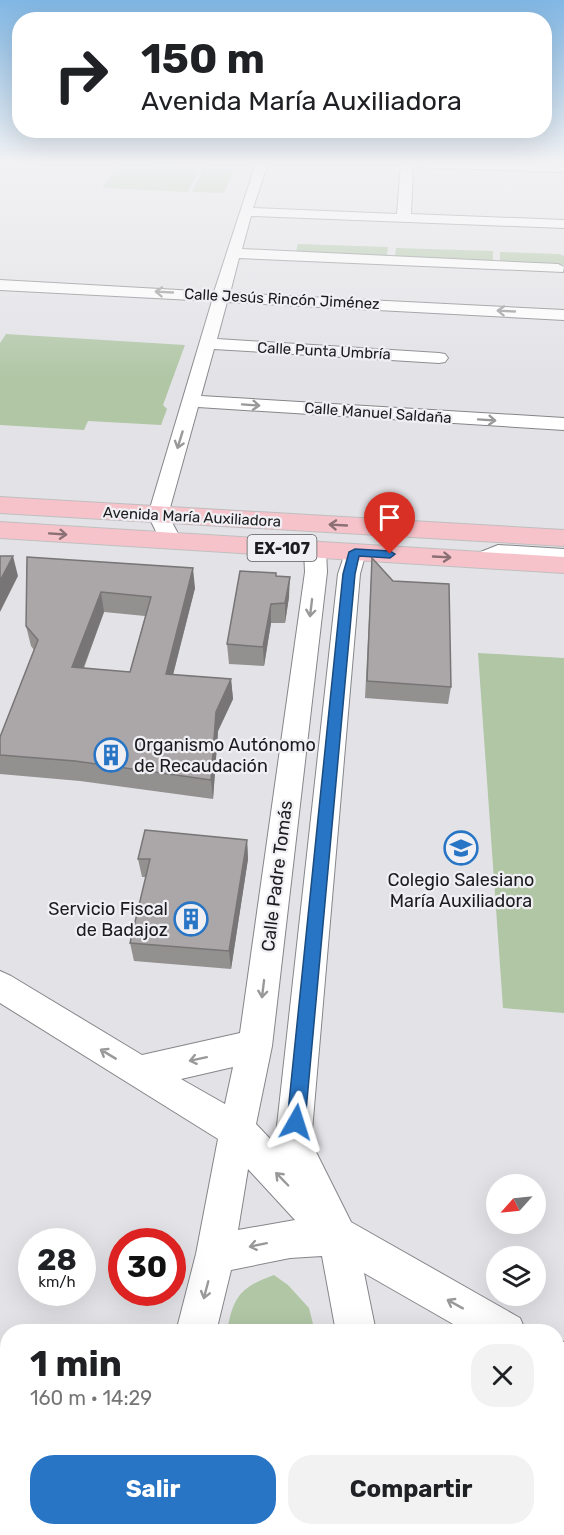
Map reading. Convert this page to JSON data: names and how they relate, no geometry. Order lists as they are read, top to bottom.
{
  "streets": {
    "main road": ["Avenida María Auxiliadora", "EX-107"],
    "street": [
      "Calle Jesús Rincón Jiménez",
      "Calle Punta Umbría",
      "Calle Manuel Saldaña",
      "Calle Padre Tomás"
    ]
  },
  "crossings": [
    ["Avenida María Auxiliadora", "Calle Padre Tomás"]
  ],
  "places": {
    "building": ["Organismo Autónomo de Recaudación", "Servicio Fiscal de Badajoz"],
    "school or university": ["Colegio Salesiano María Auxiliadora"]
  },
  "north": "bottom left",
  "page": {
    "turn": ["150 m", "Avenida María Auxiliadora"],
    "speed": "28 km/h",
    "limit": "30",
    "heading": ["1 min", "160 m · 14:29"],
    "buttons": ["Salir", "Compartir"]
  }
}
